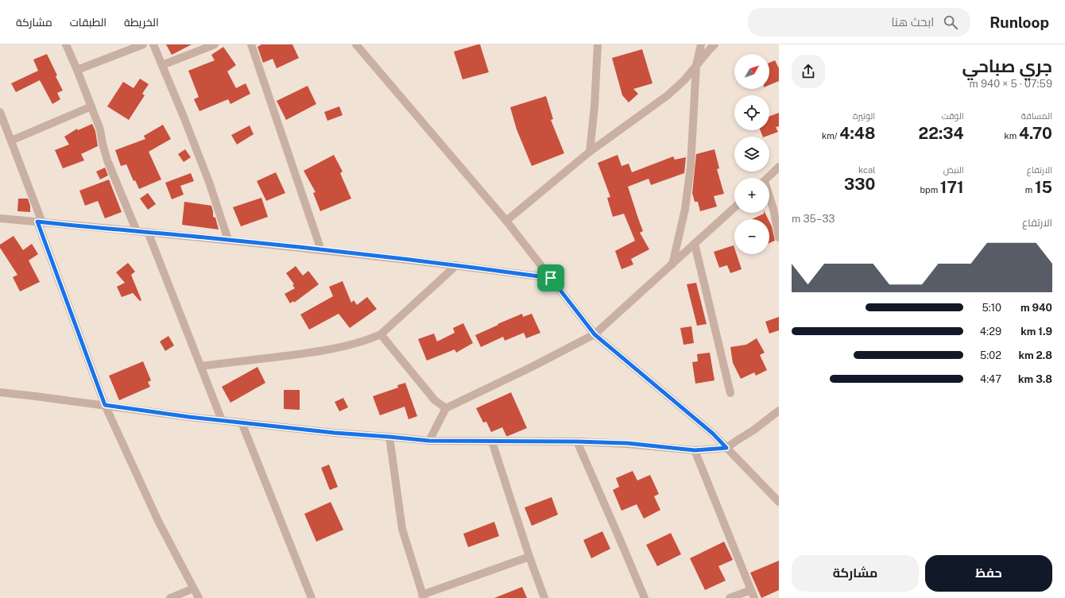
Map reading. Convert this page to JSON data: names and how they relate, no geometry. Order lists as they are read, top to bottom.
{
  "north": "top right",
  "page": {
    "header": "Runloop",
    "search": "ابحث هنا",
    "nav": ["الخريطة", "الطبقات", "مشاركة"],
    "heading": ["جري صباحي", "07:59 · 5 × 940 m"],
    "map_buttons": ["+", "−"],
    "stats": [
      ["المسافة", "4.70 km"],
      ["الوقت", "22:34"],
      ["الوتيرة", "4:48 /km"],
      ["الارتفاع", "15 m"],
      ["النبض", "171 bpm"],
      ["kcal", "330"]
    ],
    "chart": ["الارتفاع", "33–35 m"],
    "list": [
      {
        "name": "940 m",
        "note": "5:10"
      },
      {
        "name": "1.9 km",
        "note": "4:29"
      },
      {
        "name": "2.8 km",
        "note": "5:02"
      },
      {
        "name": "3.8 km",
        "note": "4:47"
      }
    ],
    "buttons": ["حفظ", "مشاركة"]
  }
}
